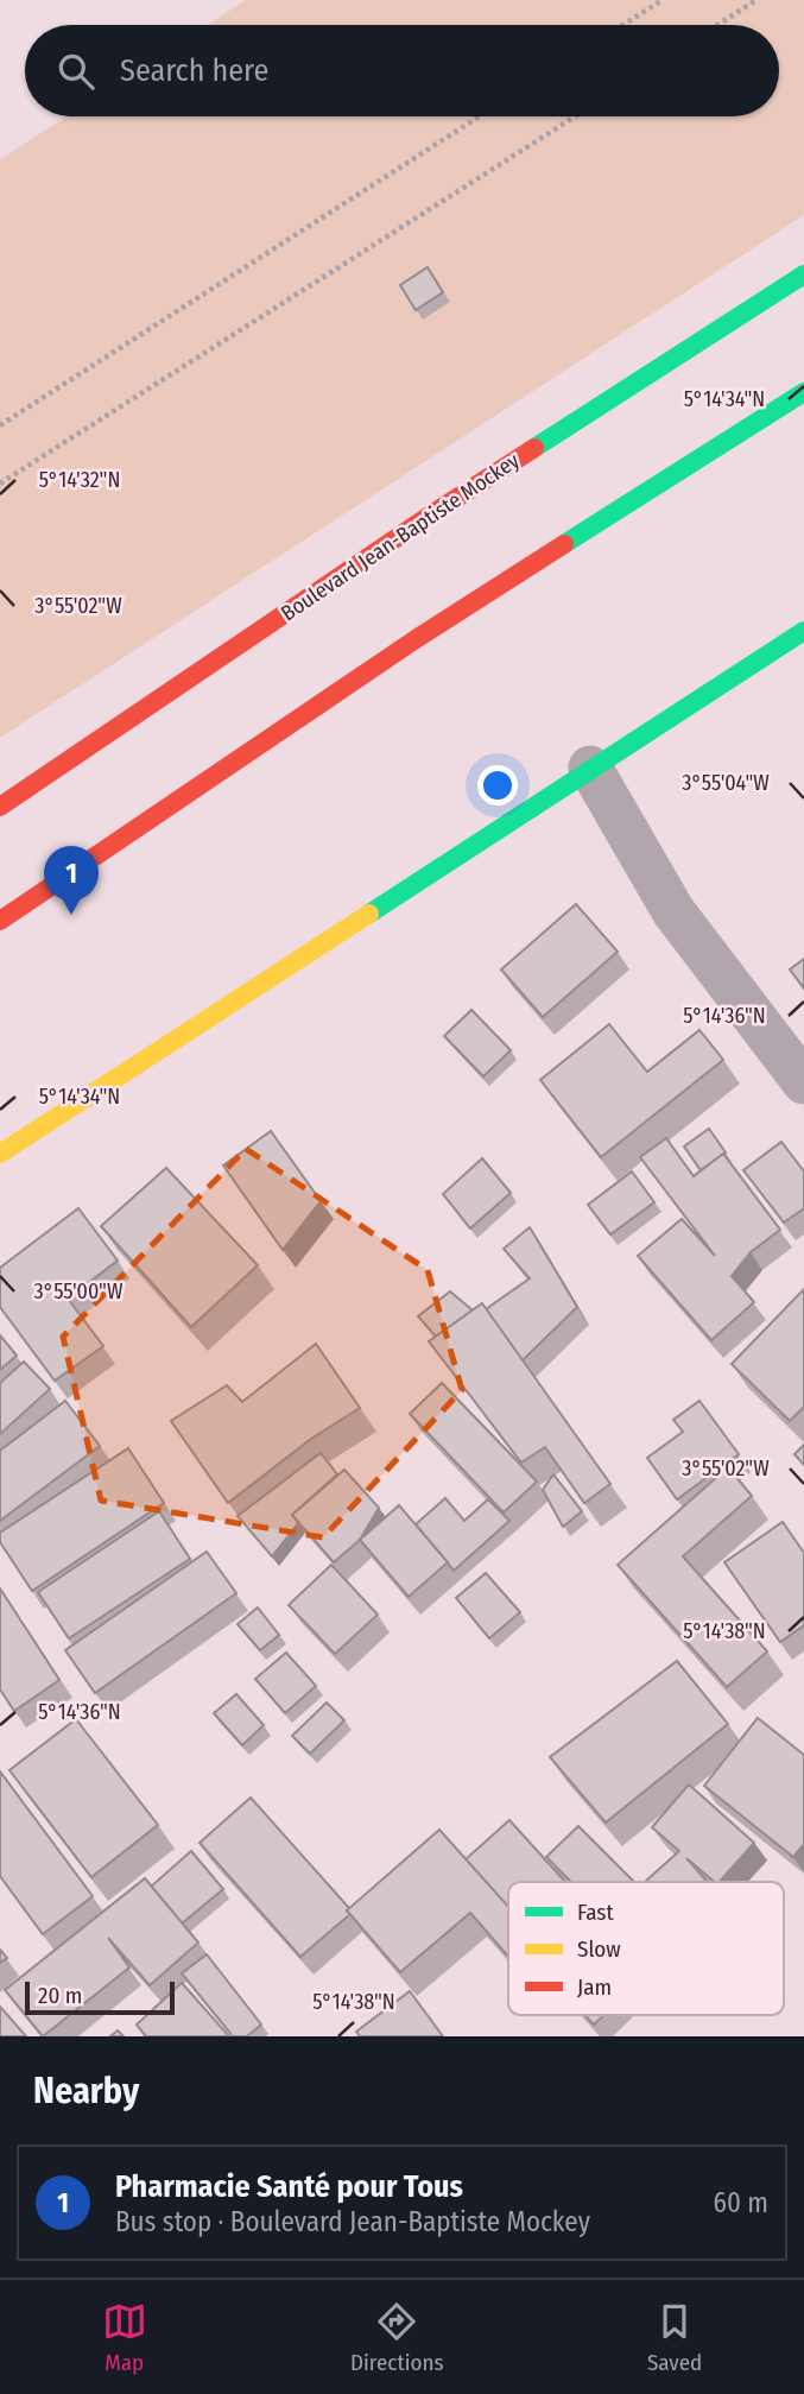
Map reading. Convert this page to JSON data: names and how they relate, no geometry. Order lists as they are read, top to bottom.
{
  "streets": {
    "main road": ["Boulevard Jean-Baptiste Mockey"]
  },
  "legend": ["Fast", "Slow", "Jam"],
  "scale_bar": "20 m",
  "page": {
    "search": "Search here",
    "pins": "1",
    "scale": "20 m",
    "heading": "Nearby",
    "list": [
      {
        "mark": "1",
        "name": "Pharmacie Santé pour Tous",
        "note": "Bus stop · Boulevard Jean-Baptiste Mockey",
        "value": "60 m"
      }
    ],
    "nav": ["Map", "Directions", "Saved"]
  },
  "coordinates": [
    "5°14'34\"N",
    "5°14'32\"N",
    "3°55'02\"W",
    "3°55'04\"W",
    "5°14'36\"N",
    "3°55'00\"W",
    "5°14'38\"N"
  ]
}
